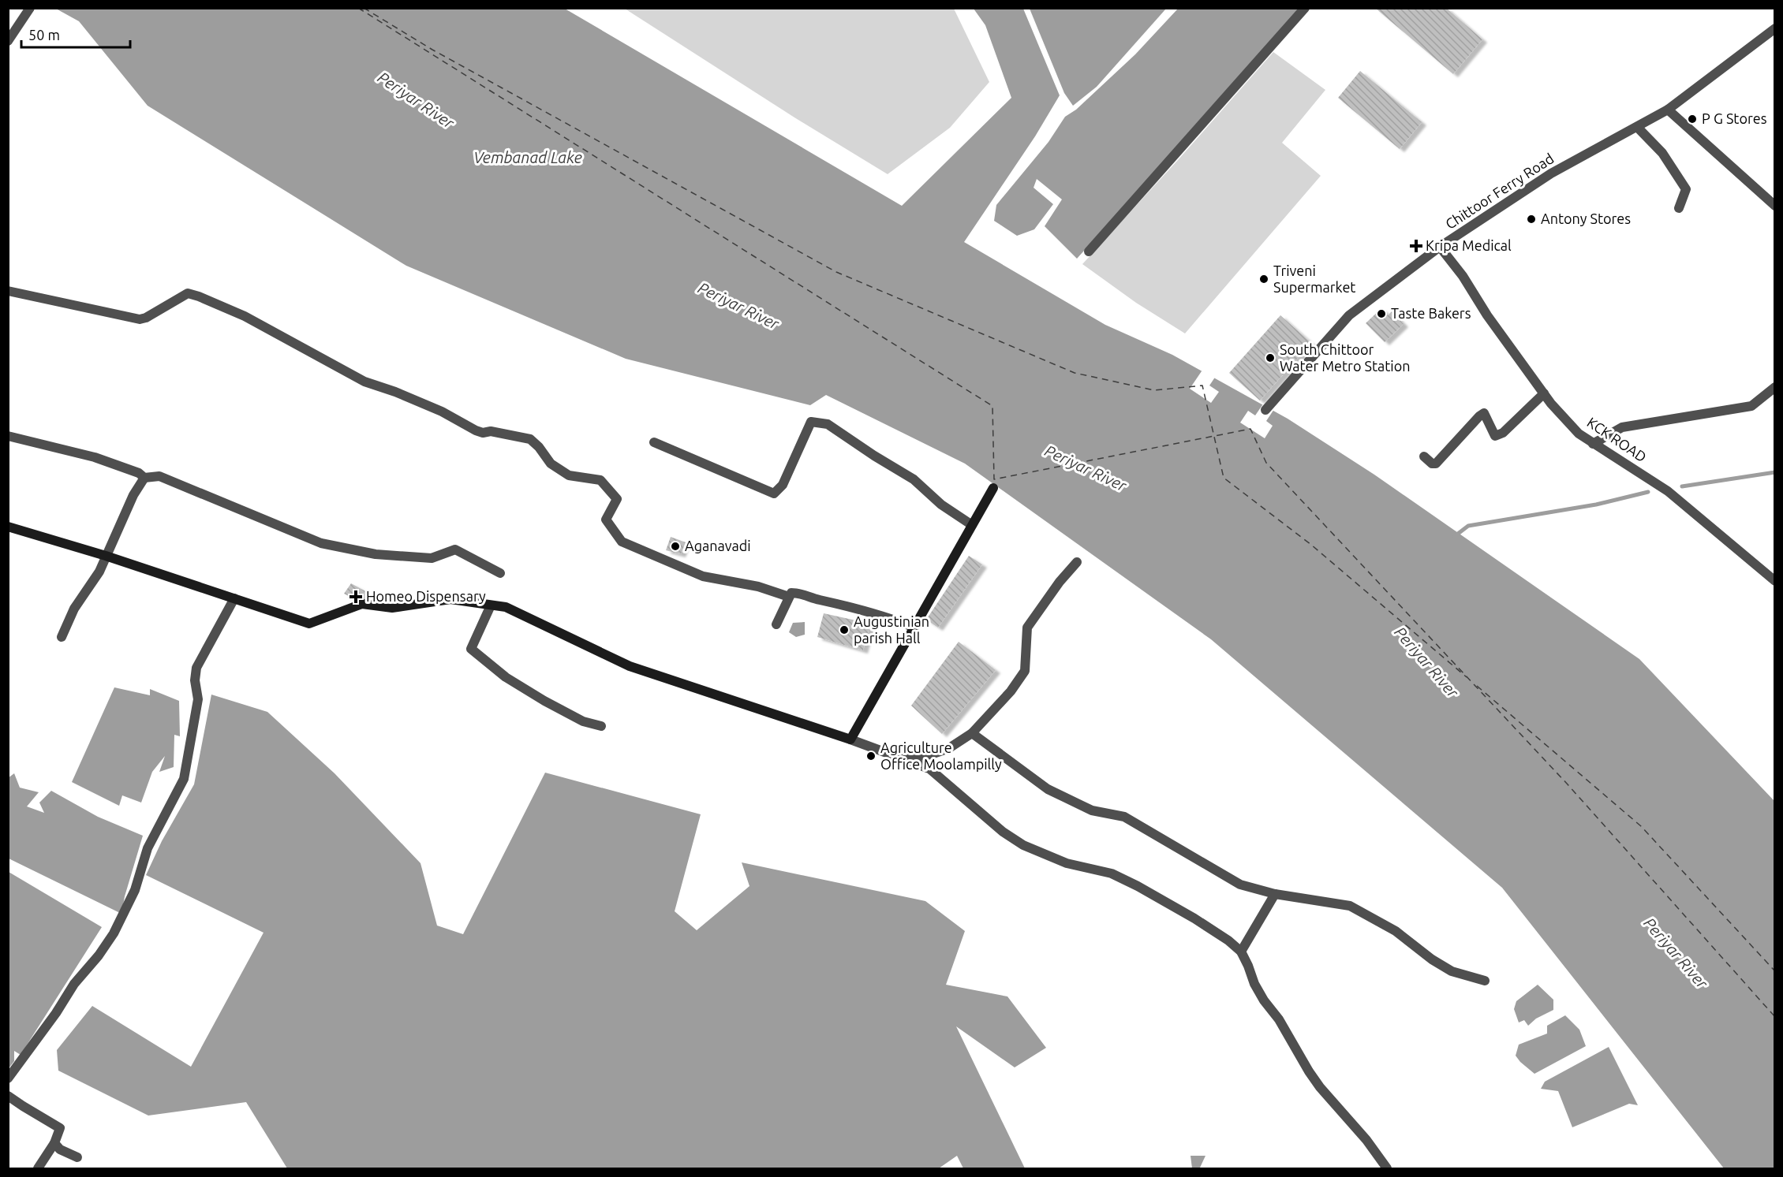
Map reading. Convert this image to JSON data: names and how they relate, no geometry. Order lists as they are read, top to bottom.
{
  "streets": {
    "street": ["Chittoor Ferry Road", "KCK ROAD"]
  },
  "crossings": [
    ["Chittoor Ferry Road", "KCK ROAD"]
  ],
  "water": ["Periyar River", "Vembanad Lake"],
  "places": {
    "other": [
      "P G Stores",
      "Antony Stores",
      "Triveni Supermarket",
      "Taste Bakers",
      "South Chittoor Water Metro Station",
      "Aganavadi",
      "Augustinian parish Hall",
      "Agriculture Office Moolampilly"
    ],
    "health": ["Kripa Medical", "Homeo Dispensary"]
  },
  "scale_bar": "50 m"
}
